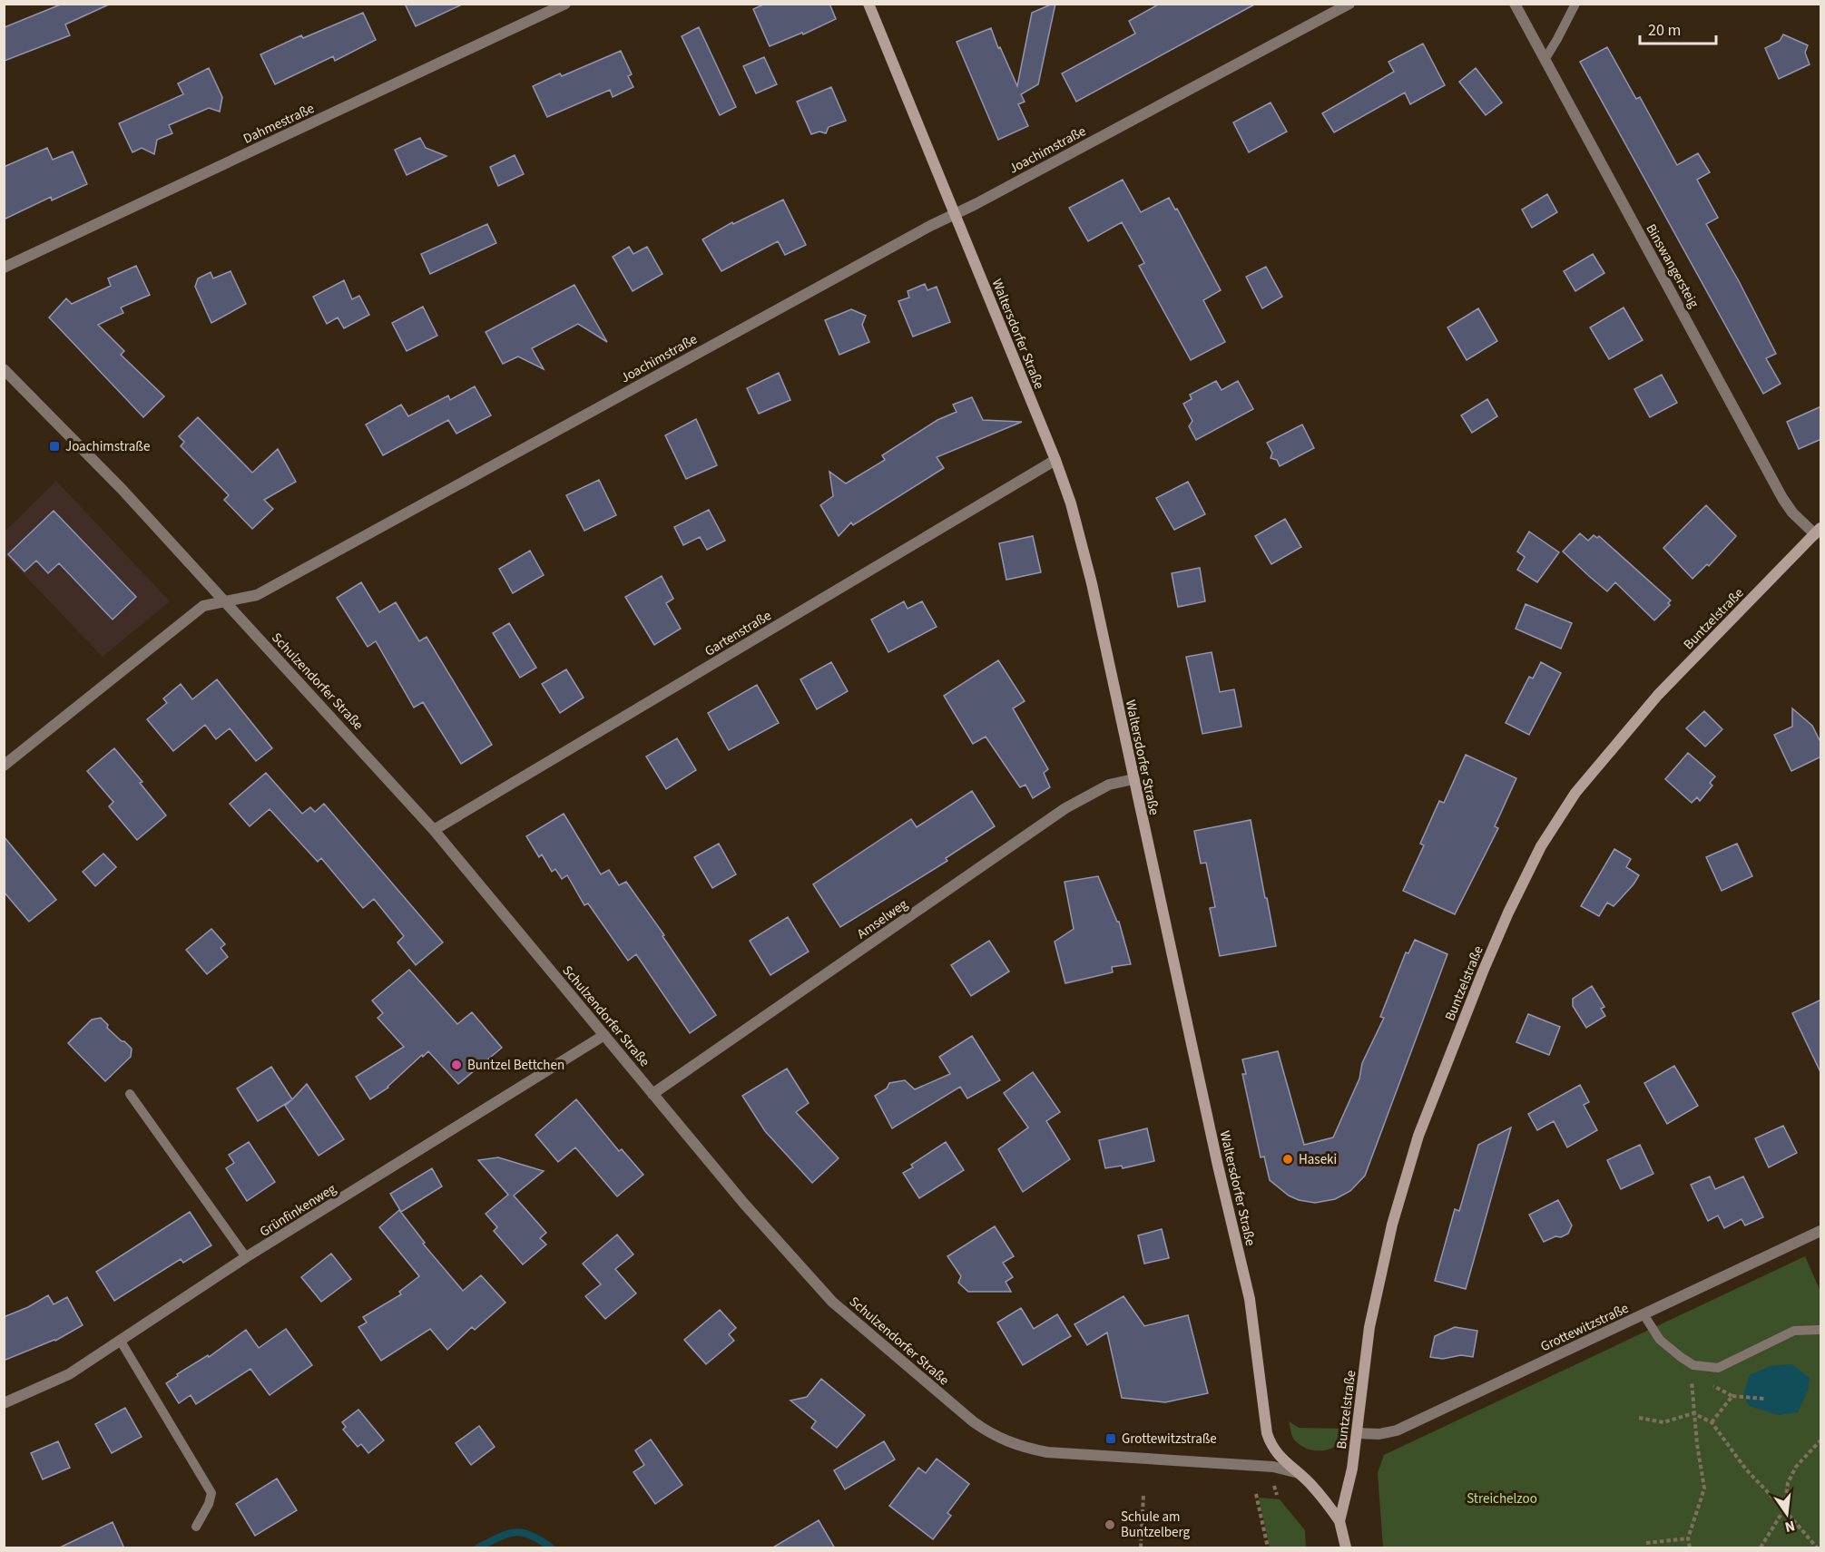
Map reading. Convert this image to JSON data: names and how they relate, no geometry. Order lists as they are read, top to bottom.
{
  "streets": {
    "street": [
      "Dahmestraße",
      "Joachimstraße",
      "Binswangersteig",
      "Waltersdorfer Straße",
      "Buntzelstraße",
      "Gartenstraße",
      "Schulzendorfer Straße",
      "Amselweg",
      "Grünfinkenweg",
      "Grottewitzstraße"
    ]
  },
  "crossings": [
    ["Joachimstraße", "Waltersdorfer Straße"],
    ["Joachimstraße", "Schulzendorfer Straße"],
    ["Binswangersteig", "Buntzelstraße"],
    ["Waltersdorfer Straße", "Buntzelstraße"],
    ["Waltersdorfer Straße", "Gartenstraße"],
    ["Waltersdorfer Straße", "Schulzendorfer Straße"],
    ["Waltersdorfer Straße", "Amselweg"],
    ["Buntzelstraße", "Grottewitzstraße"],
    ["Gartenstraße", "Schulzendorfer Straße"],
    ["Schulzendorfer Straße", "Amselweg"],
    ["Schulzendorfer Straße", "Grünfinkenweg"]
  ],
  "parks": ["Streichelzoo"],
  "places": {
    "transit": ["Joachimstraße", "Grottewitzstraße"],
    "other": ["Buntzel Bettchen", "Haseki", "Schule am Buntzelberg"]
  },
  "scale_bar": "20 m",
  "north": "bottom"
}
